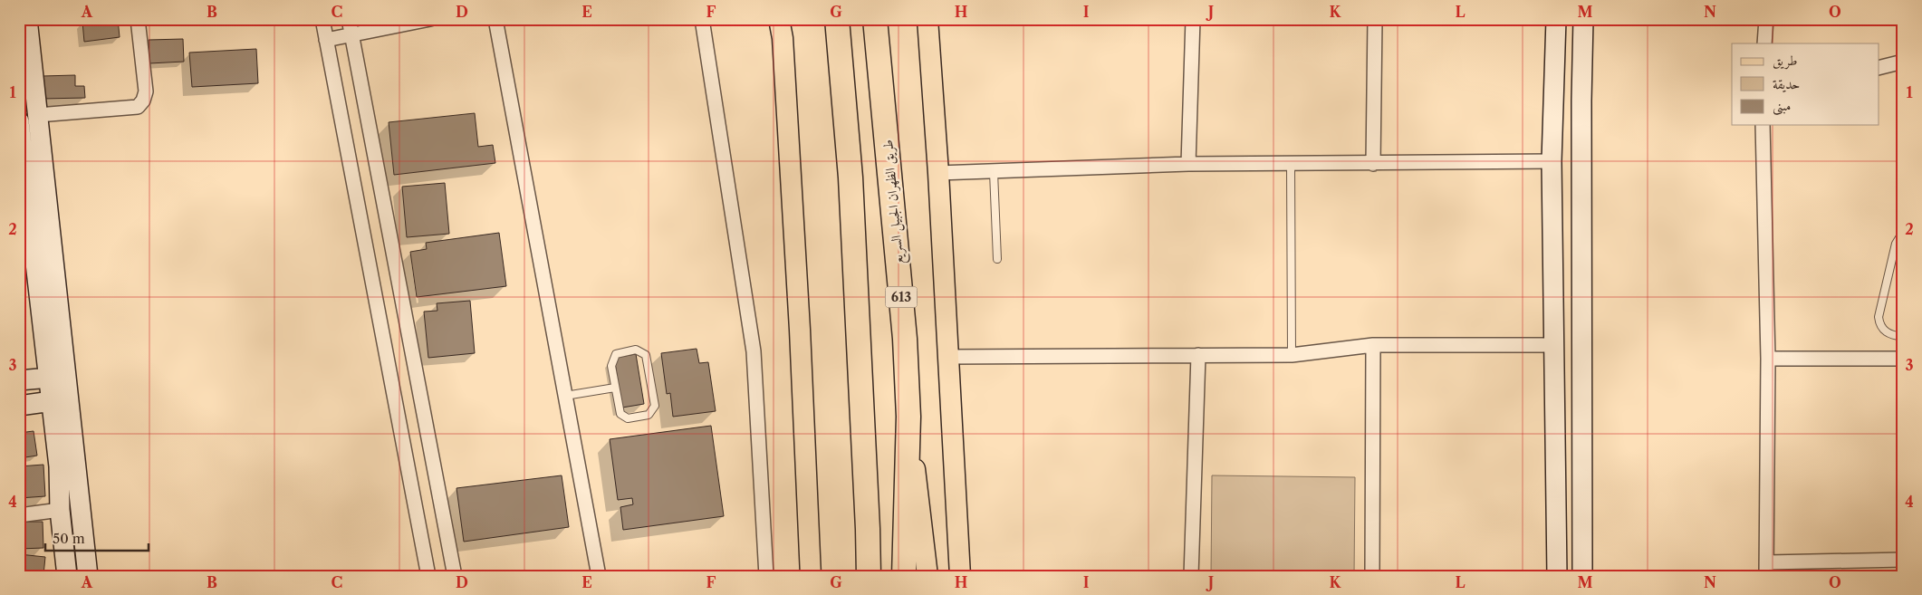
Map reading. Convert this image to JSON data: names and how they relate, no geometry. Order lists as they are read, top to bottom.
{
  "streets": {
    "highway": ["طريق الظهران الجبيل السريع", "613"]
  },
  "legend": ["طريق", "حديقة", "مبنى"],
  "scale_bar": "50 m",
  "grid": {
    "columns": [
      "A",
      "B",
      "C",
      "D",
      "E",
      "F",
      "G",
      "H",
      "I",
      "J",
      "K",
      "L",
      "M",
      "N",
      "O"
    ],
    "rows": [
      "1",
      "2",
      "3",
      "4"
    ]
  }
}
